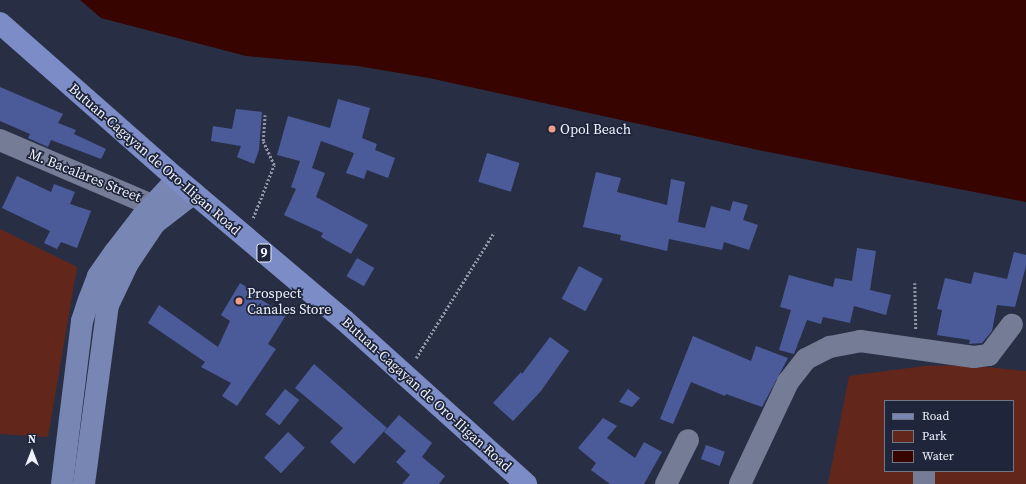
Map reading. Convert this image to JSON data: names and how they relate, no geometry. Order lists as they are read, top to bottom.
{
  "streets": {
    "highway": ["Butuan-Cagayan de Oro-Iligan Road", "9"],
    "street": ["M. Bacalares Street"]
  },
  "places": ["Opol Beach", "Prospect Canales Store"],
  "legend": ["Road", "Park", "Water"],
  "north": "top"
}
